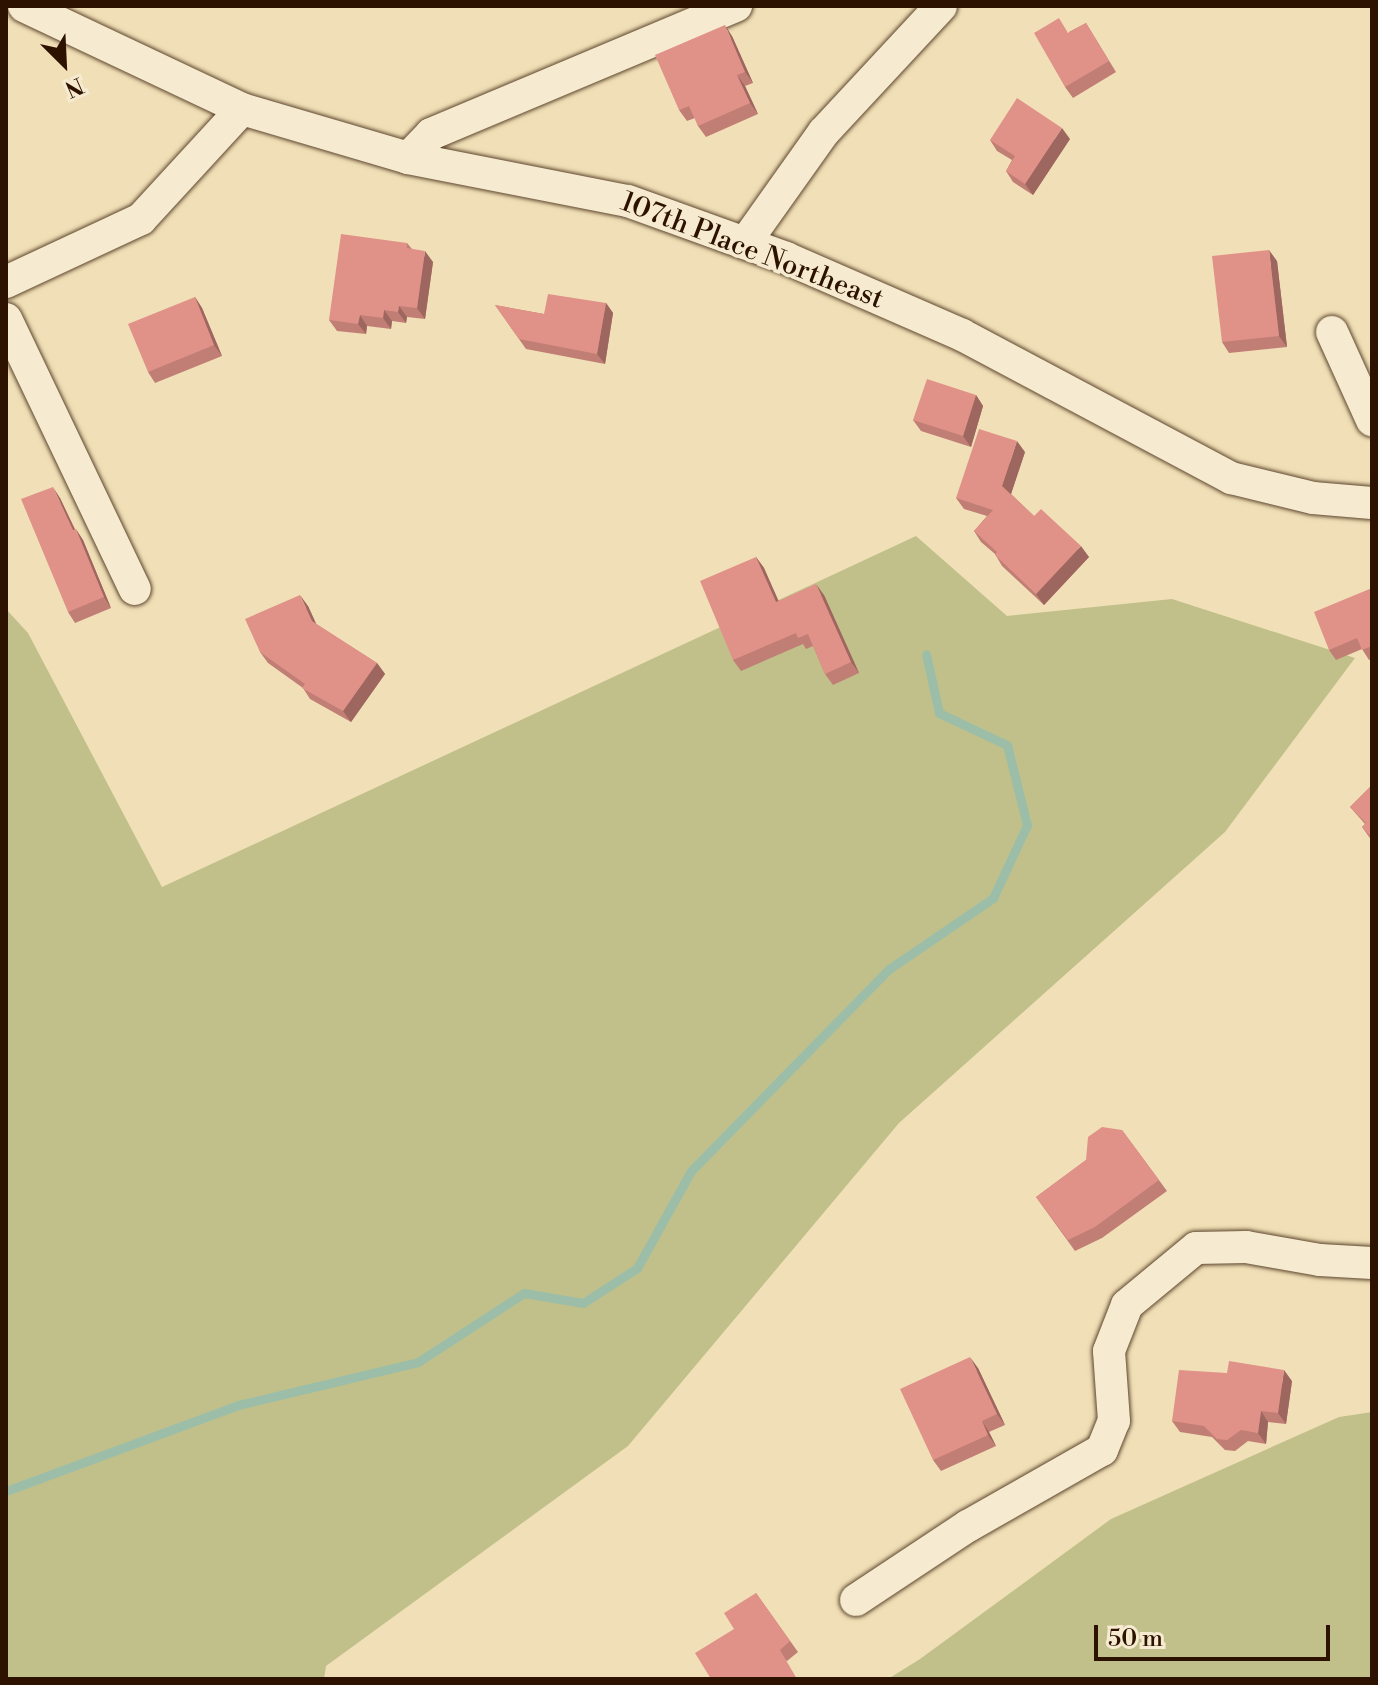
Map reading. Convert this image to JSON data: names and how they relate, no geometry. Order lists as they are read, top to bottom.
{
  "streets": {
    "street": ["107th Place Northeast"]
  },
  "scale_bar": "50 m",
  "north": "bottom right"
}
